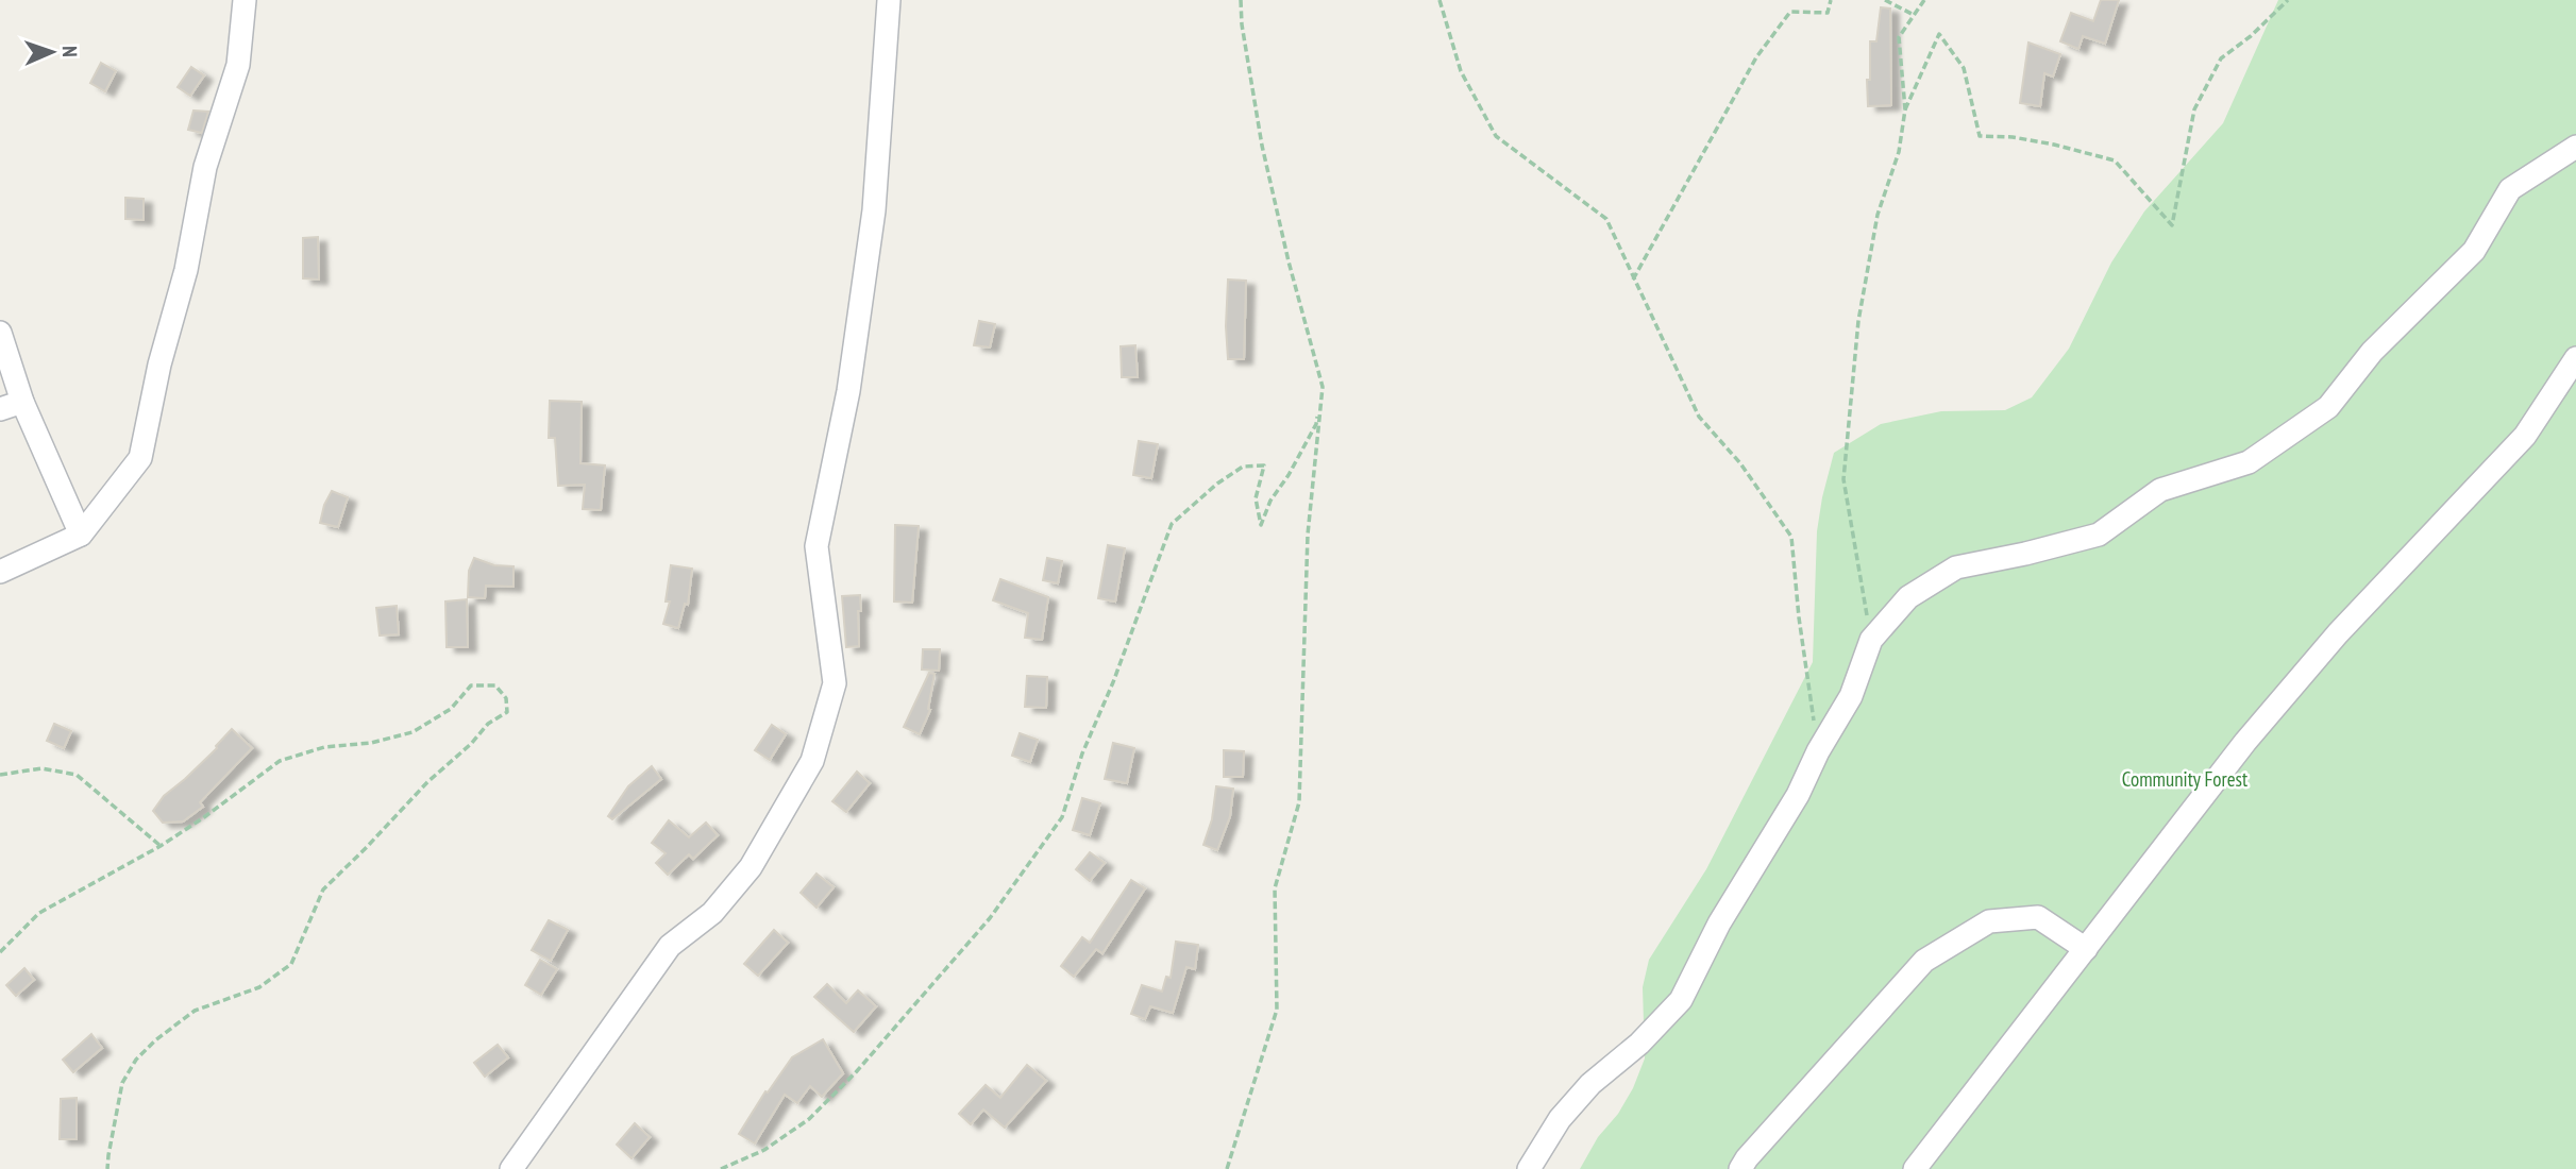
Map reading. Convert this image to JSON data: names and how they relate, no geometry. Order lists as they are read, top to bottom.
{
  "parks": ["Community Forest"],
  "north": "right"
}
